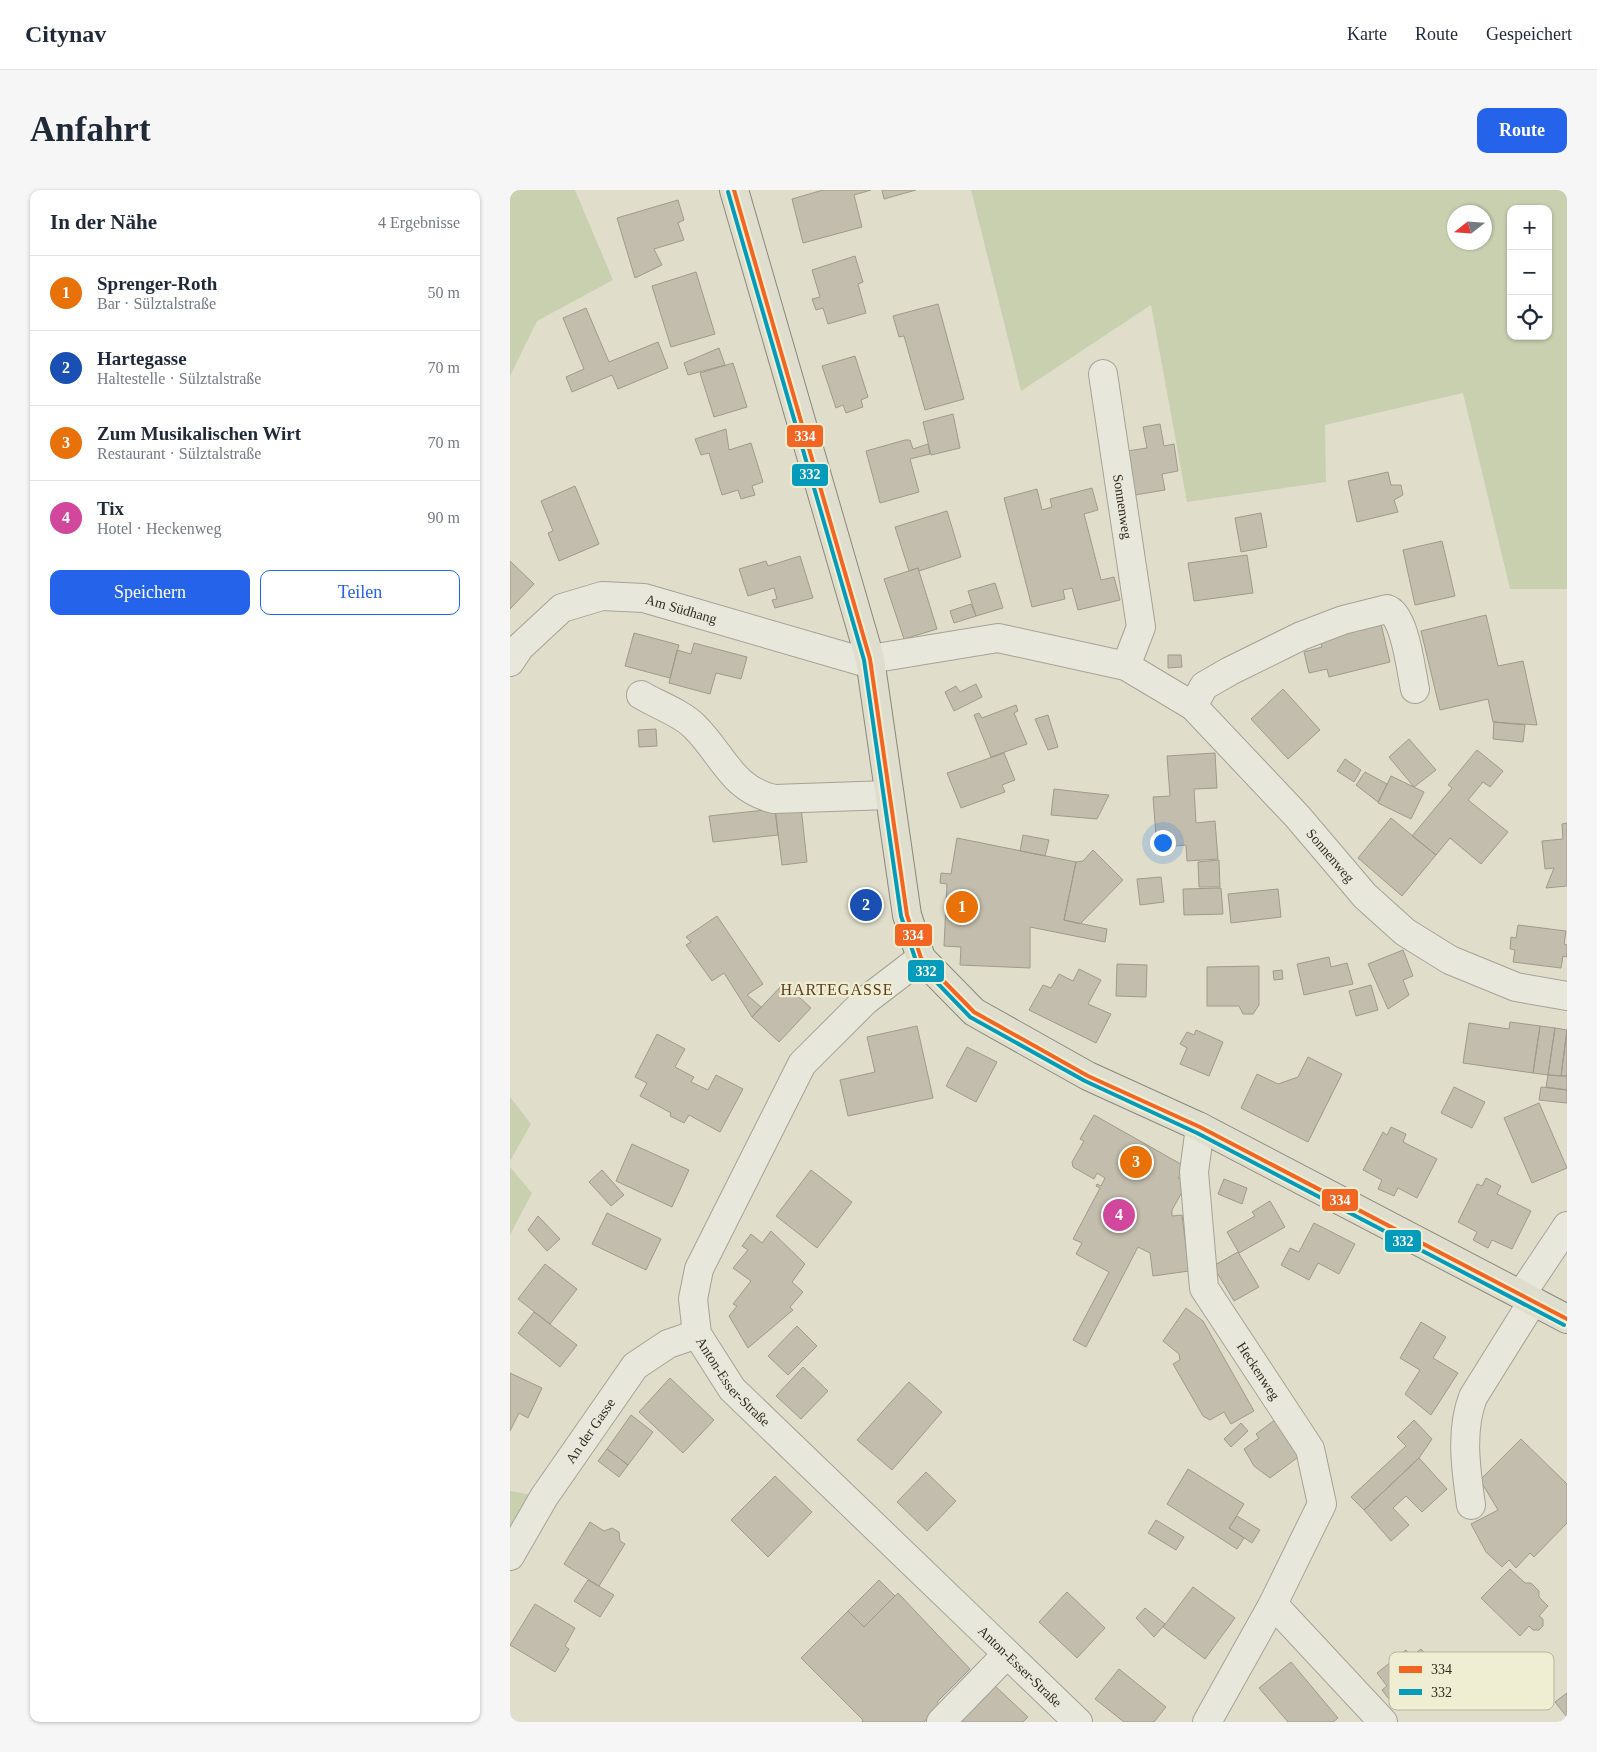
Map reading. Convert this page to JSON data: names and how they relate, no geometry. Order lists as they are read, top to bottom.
{
  "streets": {
    "street": [
      "Sonnenweg",
      "Am Südhang",
      "Heckenweg",
      "Anton-Esser-Straße",
      "An der Gasse"
    ]
  },
  "crossings": [
    ["Sonnenweg", "Am Südhang"],
    ["Anton-Esser-Straße", "An der Gasse"]
  ],
  "districts": ["HARTEGASSE"],
  "lines": ["transit line 334", "transit line 332"],
  "legend": ["334", "332"],
  "north": "left",
  "page": {
    "header": "Citynav",
    "nav": ["Karte", "Route", "Gespeichert"],
    "buttons": [
      "Route",
      ["Speichern", "Teilen"]
    ],
    "title": "Anfahrt",
    "heading": ["In der Nähe", "4 Ergebnisse"],
    "map_buttons": ["+", "−"],
    "list": [
      {
        "mark": "1",
        "name": "Sprenger-Roth",
        "note": "Bar · Sülztalstraße",
        "value": "50 m"
      },
      {
        "mark": "2",
        "name": "Hartegasse",
        "note": "Haltestelle · Sülztalstraße",
        "value": "70 m"
      },
      {
        "mark": "3",
        "name": "Zum Musikalischen Wirt",
        "note": "Restaurant · Sülztalstraße",
        "value": "70 m"
      },
      {
        "mark": "4",
        "name": "Tix",
        "note": "Hotel · Heckenweg",
        "value": "90 m"
      }
    ],
    "pins": [
      "2",
      "1",
      "3",
      "4"
    ]
  }
}
